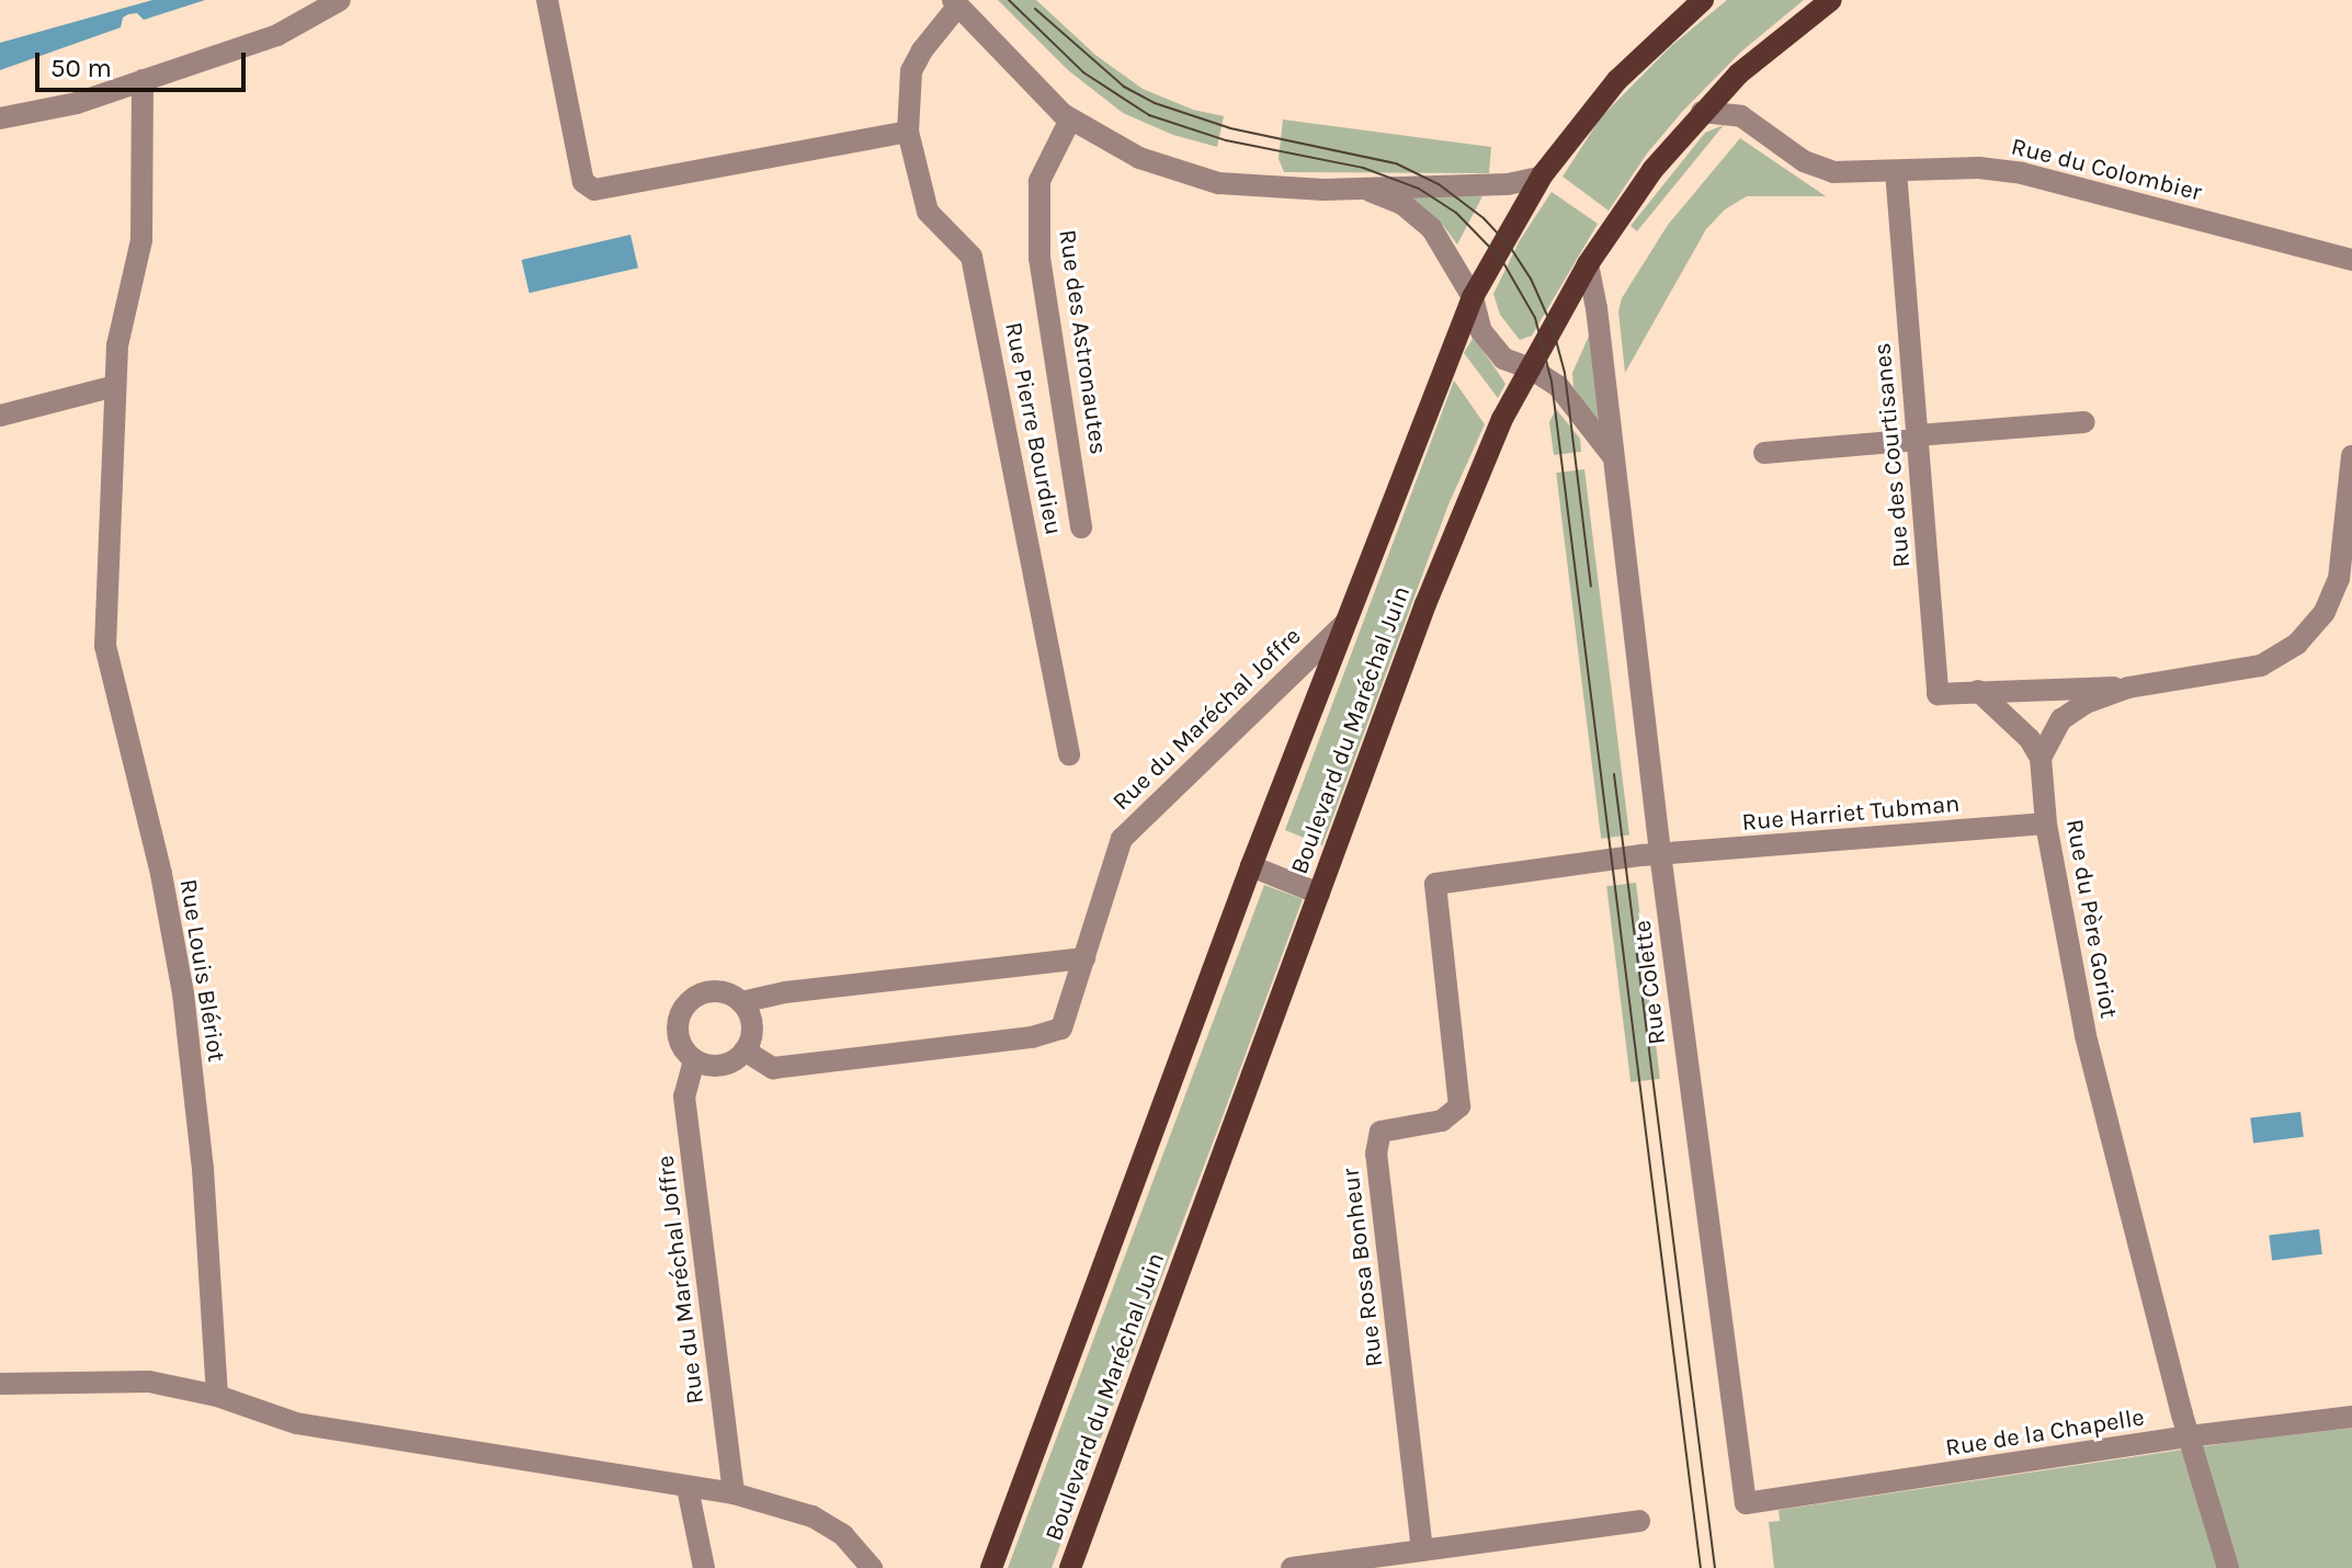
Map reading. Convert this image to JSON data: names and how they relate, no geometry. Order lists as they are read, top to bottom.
{
  "streets": {
    "main road": ["Boulevard du Maréchal Juin"],
    "street": [
      "Rue du Colombier",
      "Rue des Astronautes",
      "Rue Pierre Bourdieu",
      "Rue des Courtisanes",
      "Rue du Maréchal Joffre",
      "Rue Harriet Tubman",
      "Rue du Père Goriot",
      "Rue Louis Blériot",
      "Rue Colette",
      "Rue Rosa Bonheur",
      "Rue de la Chapelle"
    ]
  },
  "crossings": [
    ["Rue du Colombier", "Rue des Courtisanes"],
    ["Rue du Colombier", "Boulevard du Maréchal Juin"],
    ["Rue du Maréchal Joffre", "Boulevard du Maréchal Juin"],
    ["Boulevard du Maréchal Juin", "Rue Colette"],
    ["Rue Harriet Tubman", "Rue du Père Goriot"],
    ["Rue Harriet Tubman", "Rue Colette"],
    ["Rue Harriet Tubman", "Rue Rosa Bonheur"],
    ["Rue du Père Goriot", "Rue de la Chapelle"],
    ["Rue Colette", "Rue de la Chapelle"]
  ],
  "scale_bar": "50 m"
}
